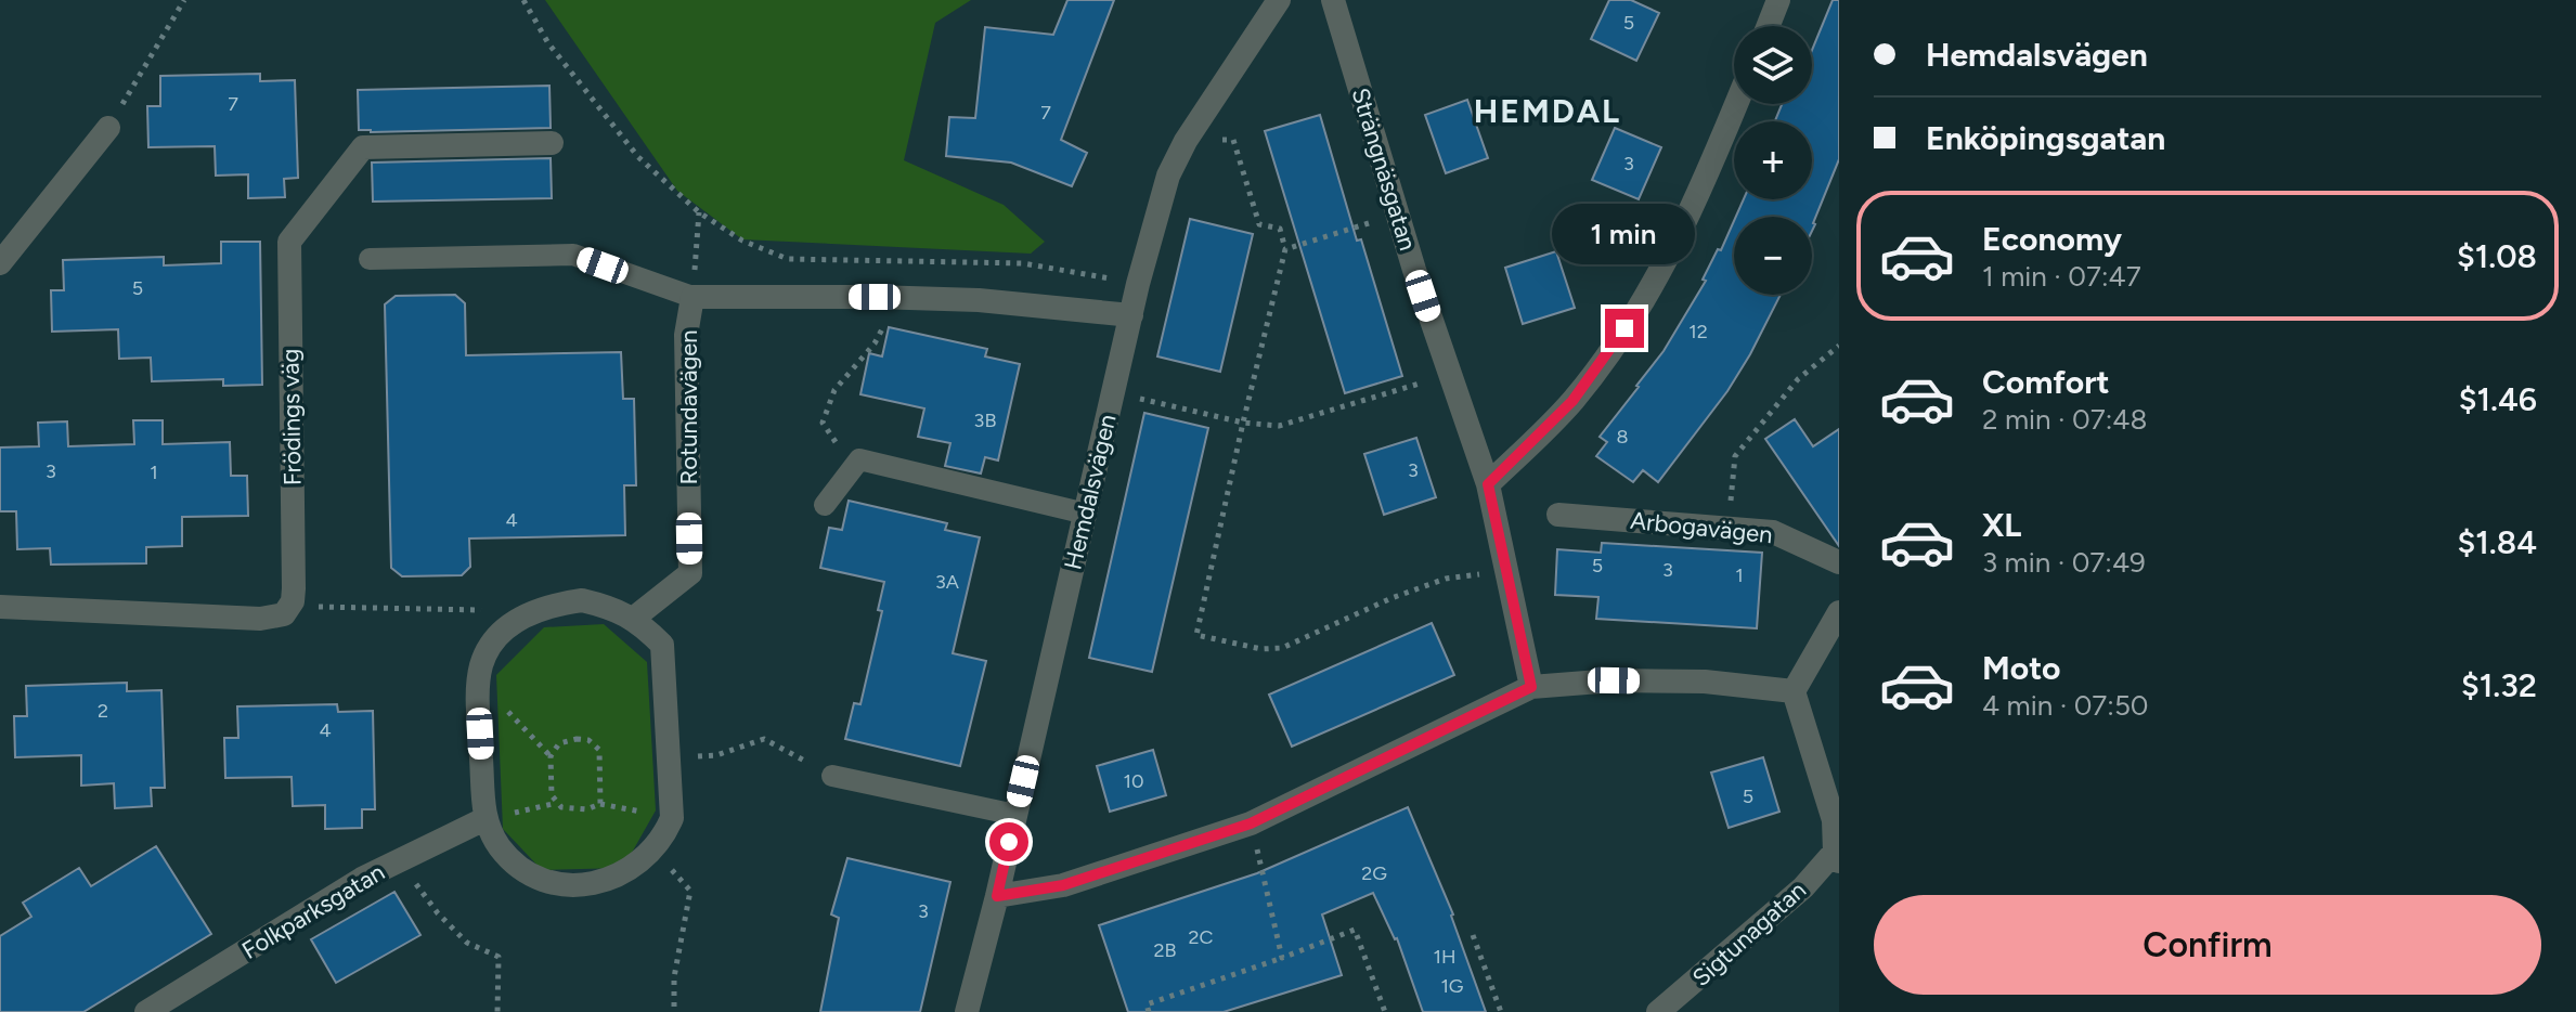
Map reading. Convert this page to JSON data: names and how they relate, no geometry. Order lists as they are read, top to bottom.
{
  "streets": {
    "street": [
      "Strängnäsgatan",
      "Rotundavägen",
      "Frödings väg",
      "Hemdalsvägen",
      "Arbogavägen",
      "Folkparksgatan",
      "Sigtunagatan"
    ]
  },
  "crossings": [
    ["Rotundavägen", "Hemdalsvägen"]
  ],
  "districts": ["HEMDAL"],
  "house_numbers": [
    "5",
    "7",
    "7",
    "3",
    "5",
    "12",
    "3B",
    "8",
    "3",
    "3",
    "1",
    "4",
    "5",
    "3",
    "1",
    "3A",
    "2",
    "4",
    "10",
    "5",
    "2G",
    "3",
    "2C",
    "2B",
    "1H",
    "1G"
  ],
  "page": {
    "banner": ["Hemdalsvägen", "Enköpingsgatan"],
    "map_buttons": ["+", "−"],
    "list": [
      {
        "name": "Economy",
        "note": "1 min · 07:47",
        "value": "$1.08"
      },
      {
        "name": "Comfort",
        "note": "2 min · 07:48",
        "value": "$1.46"
      },
      {
        "name": "XL",
        "note": "3 min · 07:49",
        "value": "$1.84"
      },
      {
        "name": "Moto",
        "note": "4 min · 07:50",
        "value": "$1.32"
      }
    ],
    "bubble": "1 min",
    "buttons": "Confirm"
  }
}
